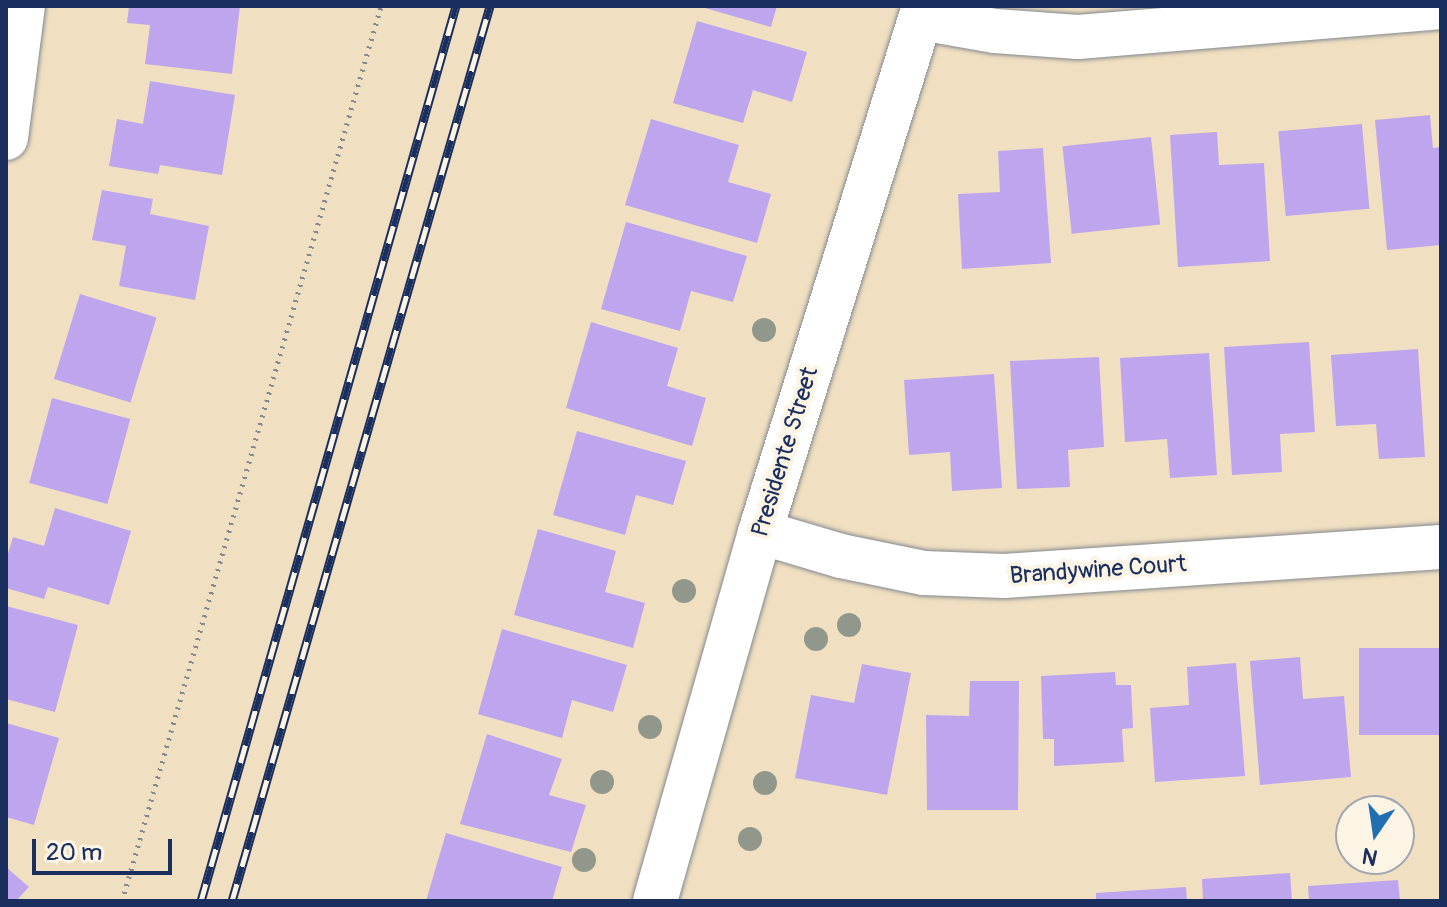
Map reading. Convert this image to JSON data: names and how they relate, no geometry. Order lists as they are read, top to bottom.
{
  "streets": {
    "street": ["Presidente Street", "Brandywine Court"]
  },
  "crossings": [
    ["Presidente Street", "Brandywine Court"]
  ],
  "scale_bar": "20 m",
  "north": "bottom"
}
